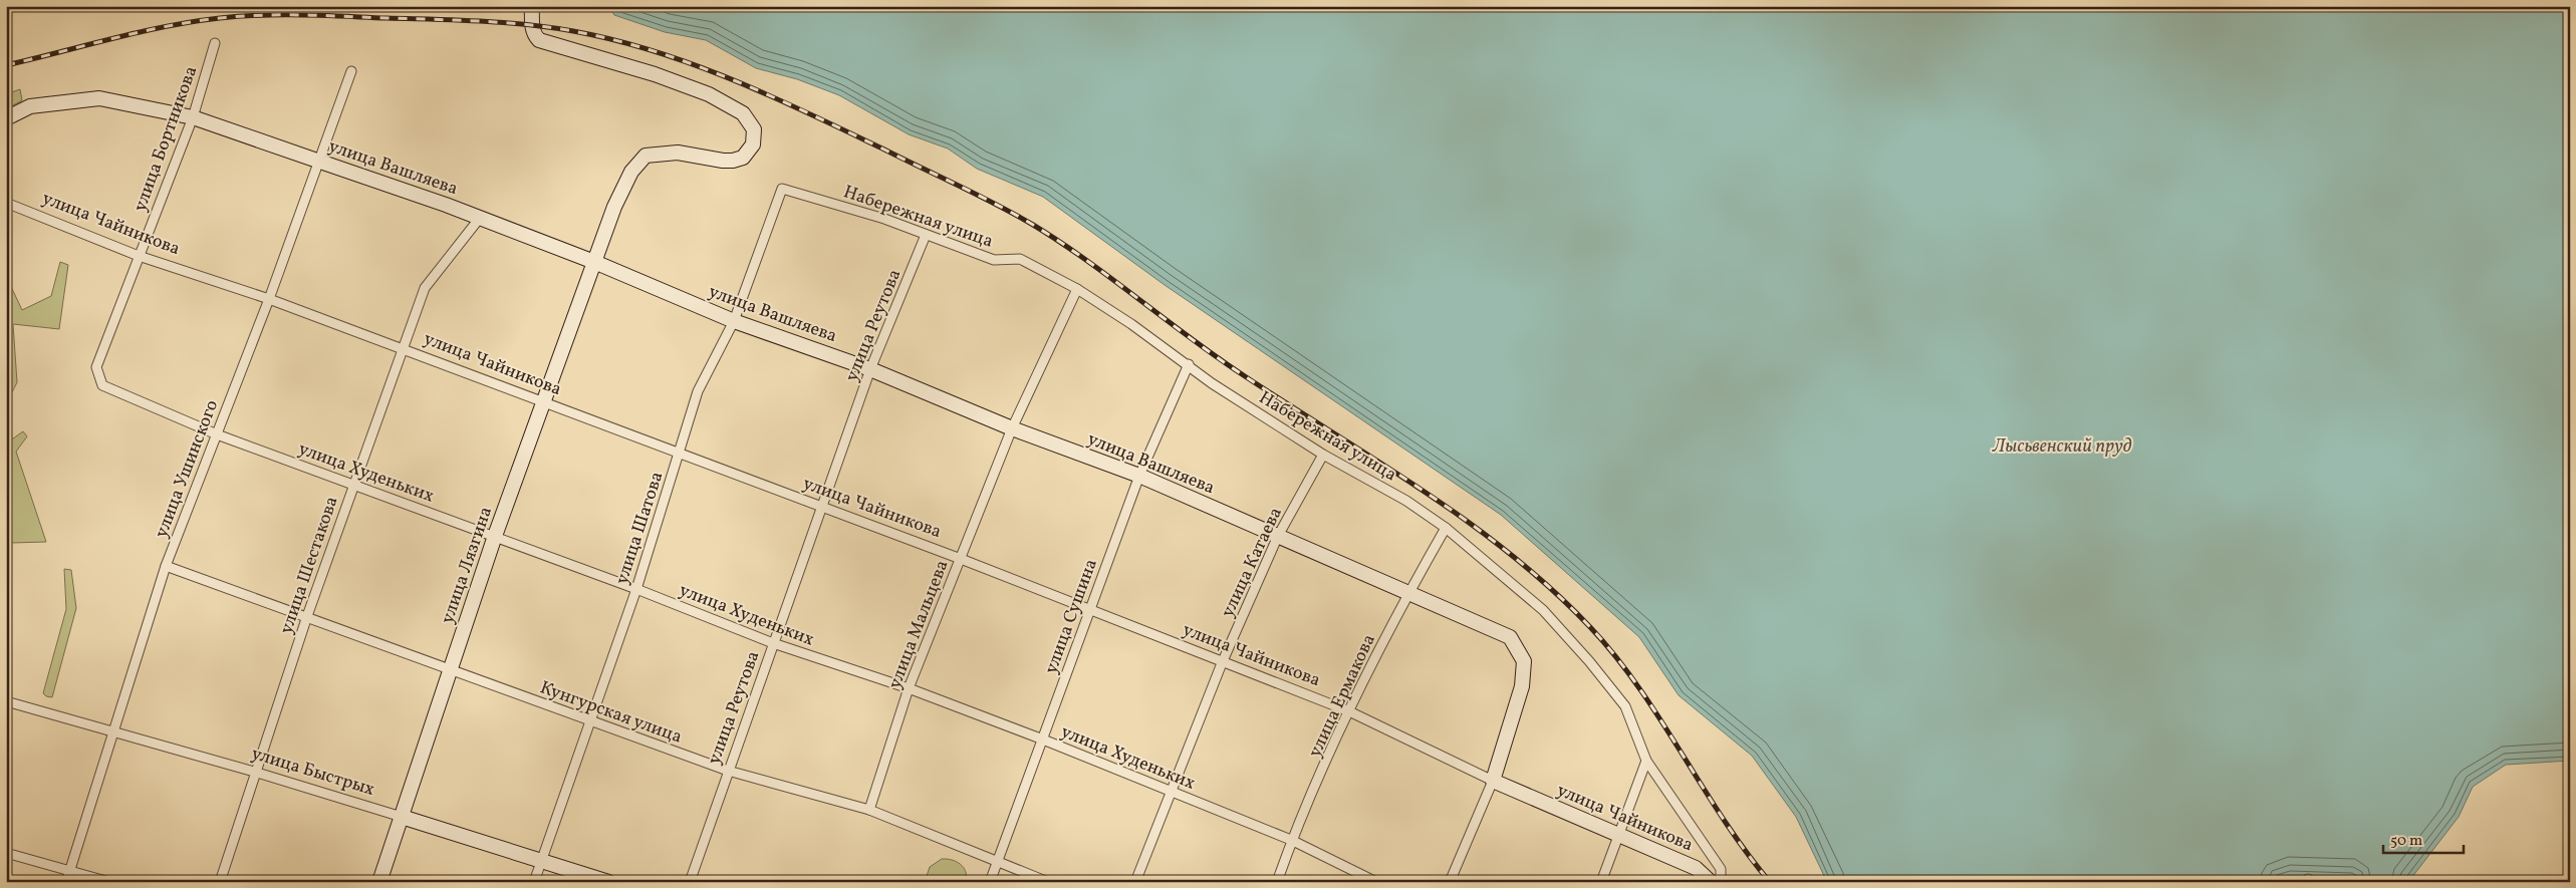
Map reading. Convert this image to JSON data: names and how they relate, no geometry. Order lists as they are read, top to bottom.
{
  "streets": {
    "street": [
      "улица Бортникова",
      "улица Вашляева",
      "Набережная улица",
      "улица Чайникова",
      "улица Реутова",
      "улица Ушинского",
      "улица Худеньких",
      "улица Шатова",
      "улица Катаева",
      "улица Шестакова",
      "улица Лязгина",
      "улица Сушина",
      "улица Мальцева",
      "улица Ермакова",
      "Кунгурская улица",
      "улица Быстрых"
    ]
  },
  "crossings": [
    ["улица Бортникова", "улица Вашляева"],
    ["улица Бортникова", "улица Чайникова"],
    ["улица Бортникова", "улица Худеньких"],
    ["улица Вашляева", "улица Чайникова"],
    ["улица Вашляева", "улица Реутова"],
    ["улица Вашляева", "улица Ушинского"],
    ["улица Вашляева", "улица Шатова"],
    ["улица Вашляева", "улица Катаева"],
    ["улица Вашляева", "улица Шестакова"],
    ["улица Вашляева", "улица Лязгина"],
    ["улица Вашляева", "улица Сушина"],
    ["улица Вашляева", "улица Мальцева"],
    ["улица Вашляева", "улица Ермакова"],
    ["Набережная улица", "улица Реутова"],
    ["Набережная улица", "улица Шатова"],
    ["Набережная улица", "улица Катаева"],
    ["Набережная улица", "улица Сушина"],
    ["Набережная улица", "улица Мальцева"],
    ["Набережная улица", "улица Ермакова"],
    ["улица Чайникова", "улица Реутова"],
    ["улица Чайникова", "улица Ушинского"],
    ["улица Чайникова", "улица Шатова"],
    ["улица Чайникова", "улица Катаева"],
    ["улица Чайникова", "улица Шестакова"],
    ["улица Чайникова", "улица Лязгина"],
    ["улица Чайникова", "улица Сушина"],
    ["улица Чайникова", "улица Мальцева"],
    ["улица Чайникова", "улица Ермакова"],
    ["улица Реутова", "улица Худеньких"],
    ["улица Реутова", "Кунгурская улица"],
    ["улица Ушинского", "улица Худеньких"],
    ["улица Ушинского", "Кунгурская улица"],
    ["улица Ушинского", "улица Быстрых"],
    ["улица Худеньких", "улица Шатова"],
    ["улица Худеньких", "улица Катаева"],
    ["улица Худеньких", "улица Шестакова"],
    ["улица Худеньких", "улица Лязгина"],
    ["улица Худеньких", "улица Сушина"],
    ["улица Худеньких", "улица Мальцева"],
    ["улица Худеньких", "улица Ермакова"],
    ["улица Шатова", "Кунгурская улица"],
    ["улица Шатова", "улица Быстрых"],
    ["улица Шестакова", "Кунгурская улица"],
    ["улица Шестакова", "улица Быстрых"],
    ["улица Лязгина", "Кунгурская улица"],
    ["улица Лязгина", "улица Быстрых"],
    ["улица Сушина", "Кунгурская улица"],
    ["улица Мальцева", "Кунгурская улица"]
  ],
  "water": ["Лысьвенский пруд"],
  "scale_bar": "50 m"
}
